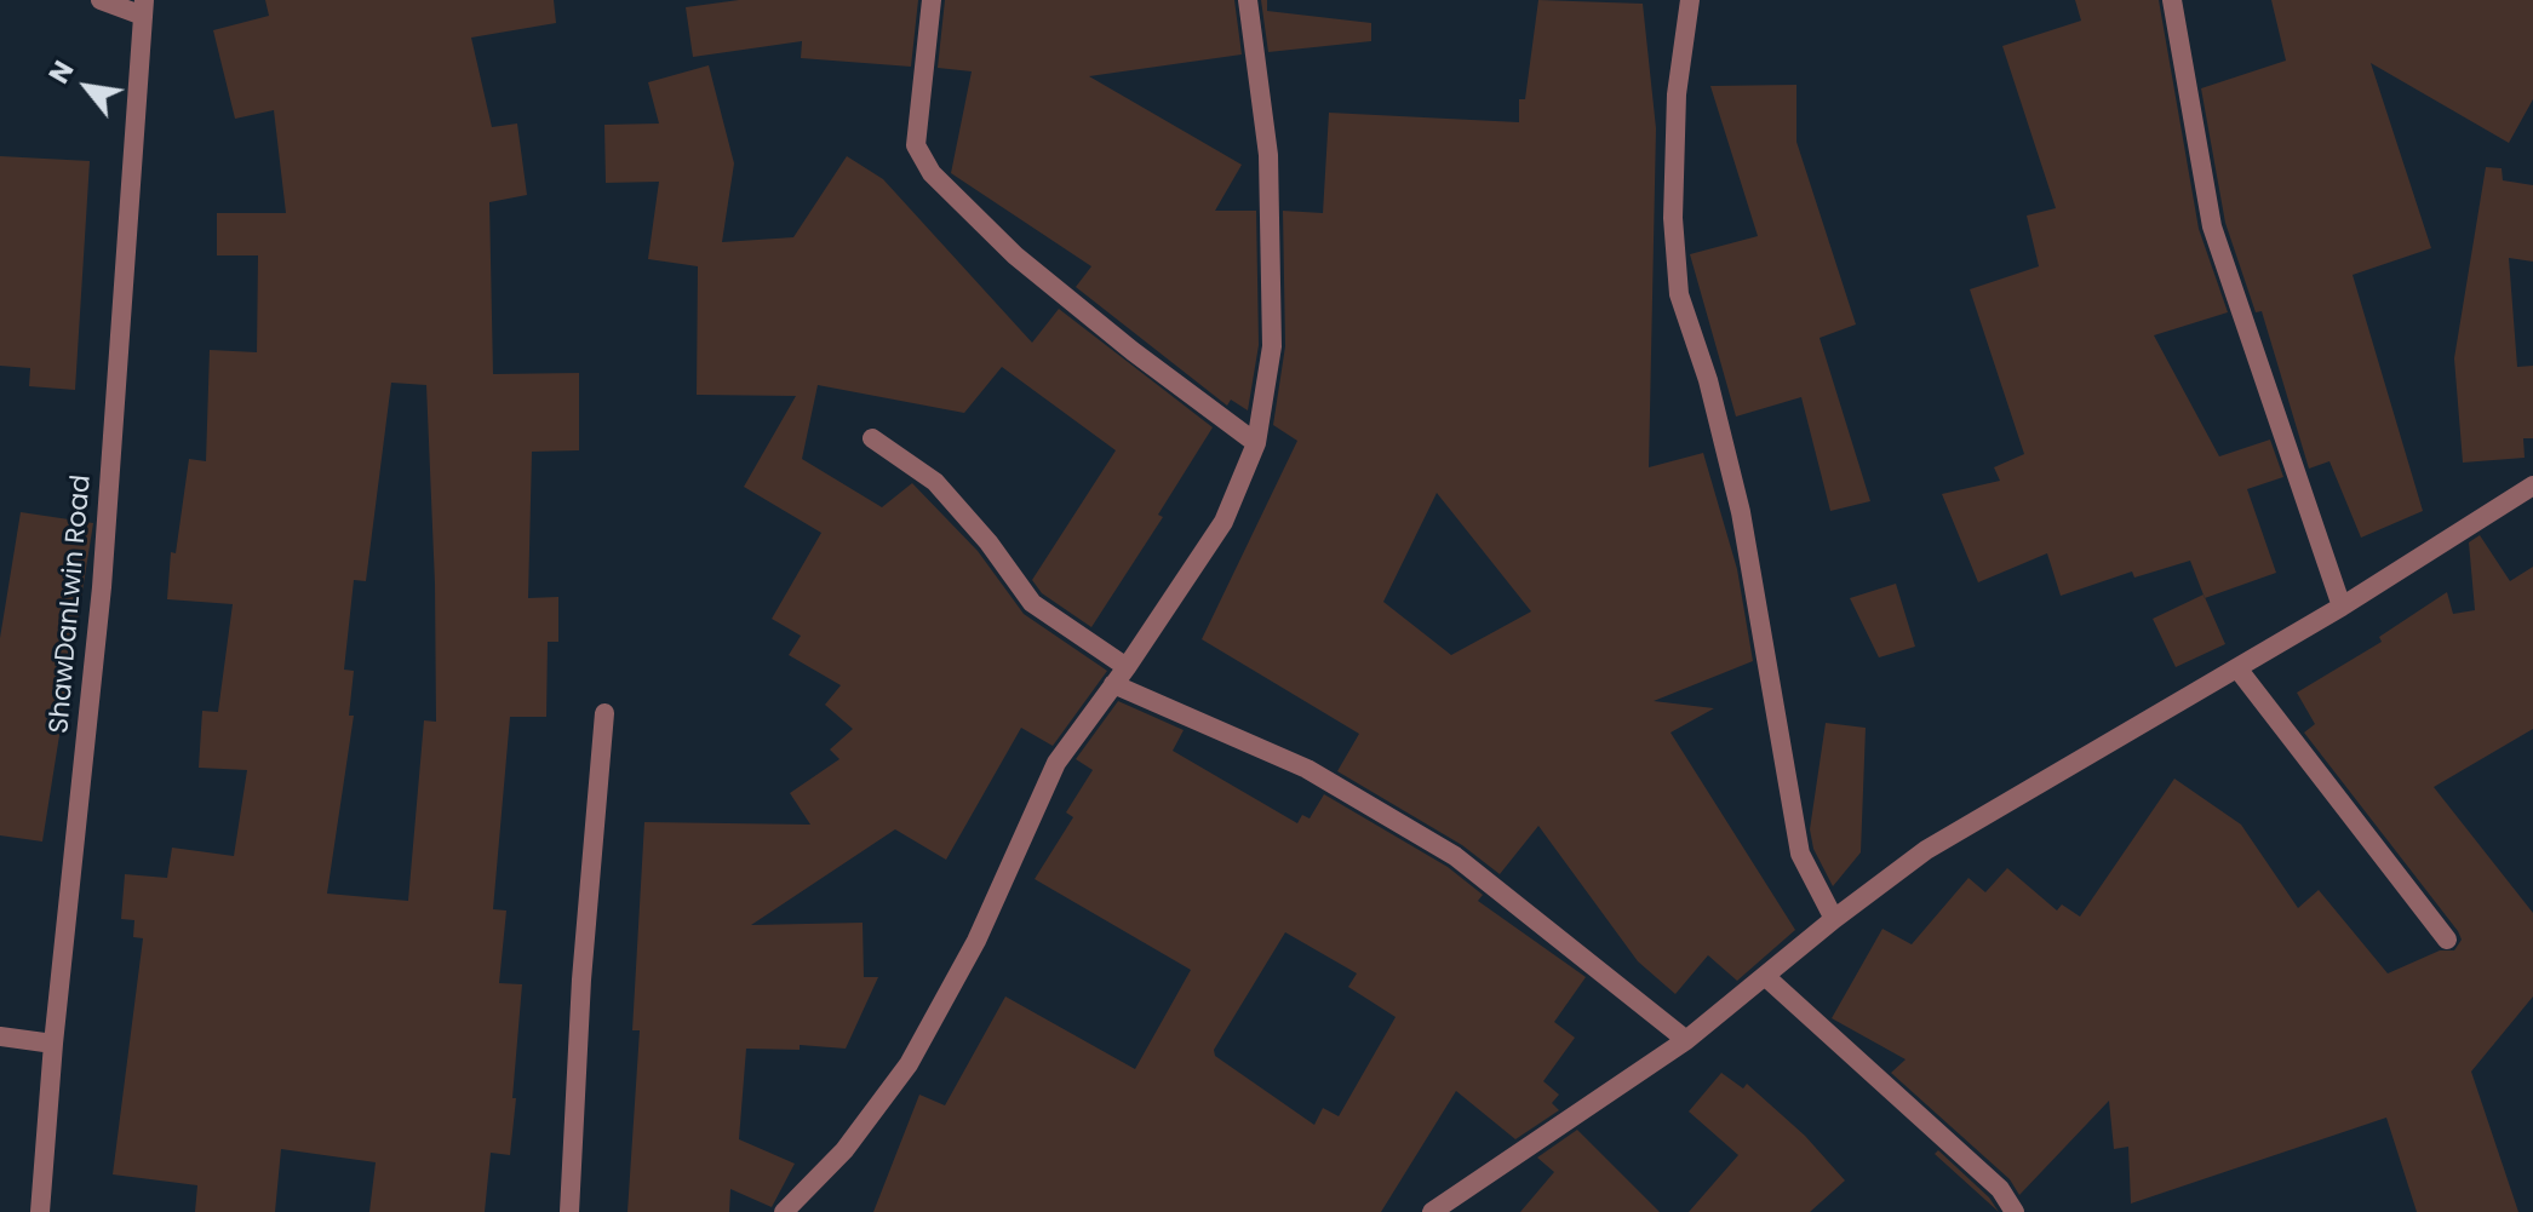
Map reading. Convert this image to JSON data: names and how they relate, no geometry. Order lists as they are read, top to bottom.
{
  "streets": {
    "street": ["ShawDanLwin Road"]
  },
  "north": "top left"
}
